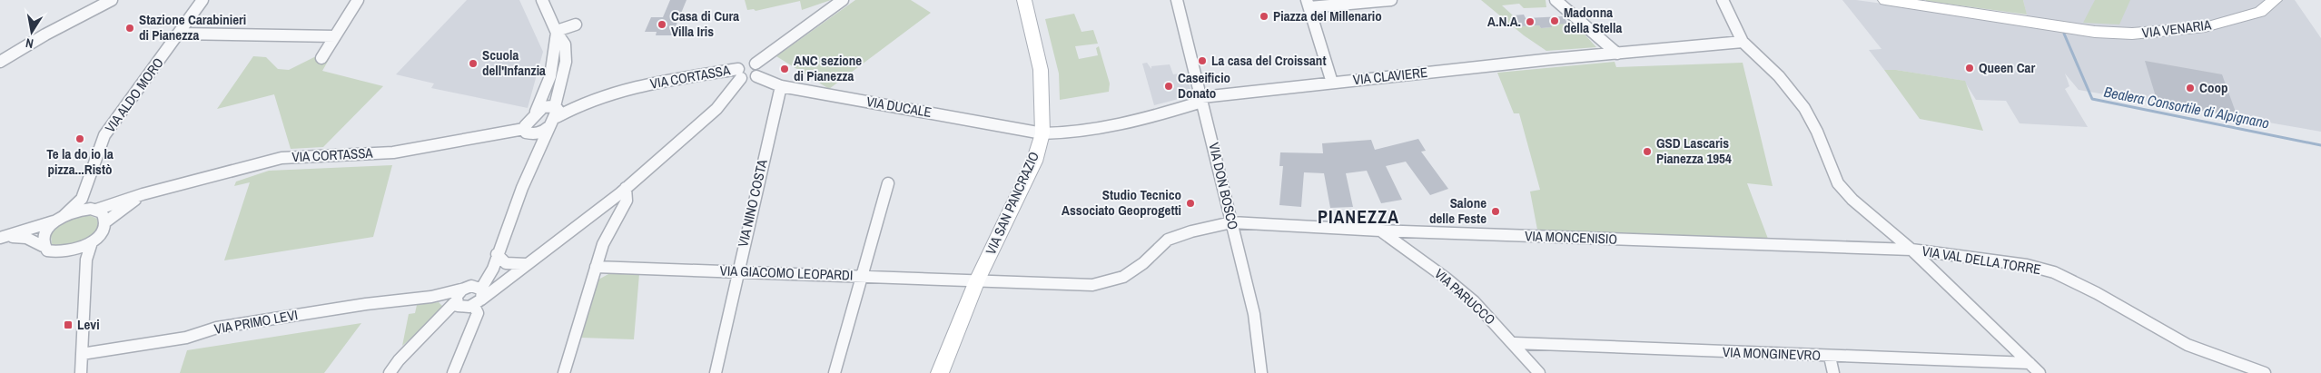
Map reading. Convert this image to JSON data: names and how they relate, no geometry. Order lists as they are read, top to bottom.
{
  "streets": {
    "main road": ["VIA VENARIA", "VIA SAN PANCRAZIO"],
    "street": [
      "VIA CLAVIERE",
      "VIA CORTASSA",
      "VIA ALDO MORO",
      "VIA DUCALE",
      "VIA DON BOSCO",
      "VIA NINO COSTA",
      "VIA MONCENISIO",
      "VIA VAL DELLA TORRE",
      "VIA GIACOMO LEOPARDI",
      "VIA PARUCCO",
      "VIA PRIMO LEVI",
      "VIA MONGINEVRO"
    ]
  },
  "crossings": [
    ["VIA CLAVIERE", "VIA DUCALE"],
    ["VIA CLAVIERE", "VIA DON BOSCO"],
    ["VIA CLAVIERE", "VIA SAN PANCRAZIO"],
    ["VIA CLAVIERE", "VIA VAL DELLA TORRE"],
    ["VIA CORTASSA", "VIA ALDO MORO"],
    ["VIA CORTASSA", "VIA DUCALE"],
    ["VIA DUCALE", "VIA NINO COSTA"],
    ["VIA DUCALE", "VIA SAN PANCRAZIO"],
    ["VIA DON BOSCO", "VIA MONCENISIO"],
    ["VIA DON BOSCO", "VIA GIACOMO LEOPARDI"],
    ["VIA NINO COSTA", "VIA GIACOMO LEOPARDI"],
    ["VIA SAN PANCRAZIO", "VIA GIACOMO LEOPARDI"],
    ["VIA MONCENISIO", "VIA VAL DELLA TORRE"],
    ["VIA MONCENISIO", "VIA GIACOMO LEOPARDI"],
    ["VIA MONCENISIO", "VIA PARUCCO"],
    ["VIA PARUCCO", "VIA MONGINEVRO"]
  ],
  "districts": ["PIANEZZA"],
  "water": ["Bealera Consortile di Alpignano"],
  "places": {
    "other": [
      "Piazza del Millenario",
      "Madonna della Stella",
      "A.N.A.",
      "Casa di Cura Villa Iris",
      "Stazione Carabinieri di Pianezza",
      "La casa del Croissant",
      "Scuola dell'Infanzia",
      "Queen Car",
      "ANC sezione di Pianezza",
      "Caseificio Donato",
      "Coop",
      "Te la do io la pizza...Ristò",
      "GSD Lascaris Pianezza 1954",
      "Studio Tecnico Associato Geoprogetti",
      "Salone delle Feste"
    ],
    "transit": ["Levi"]
  },
  "north": "bottom"
}
